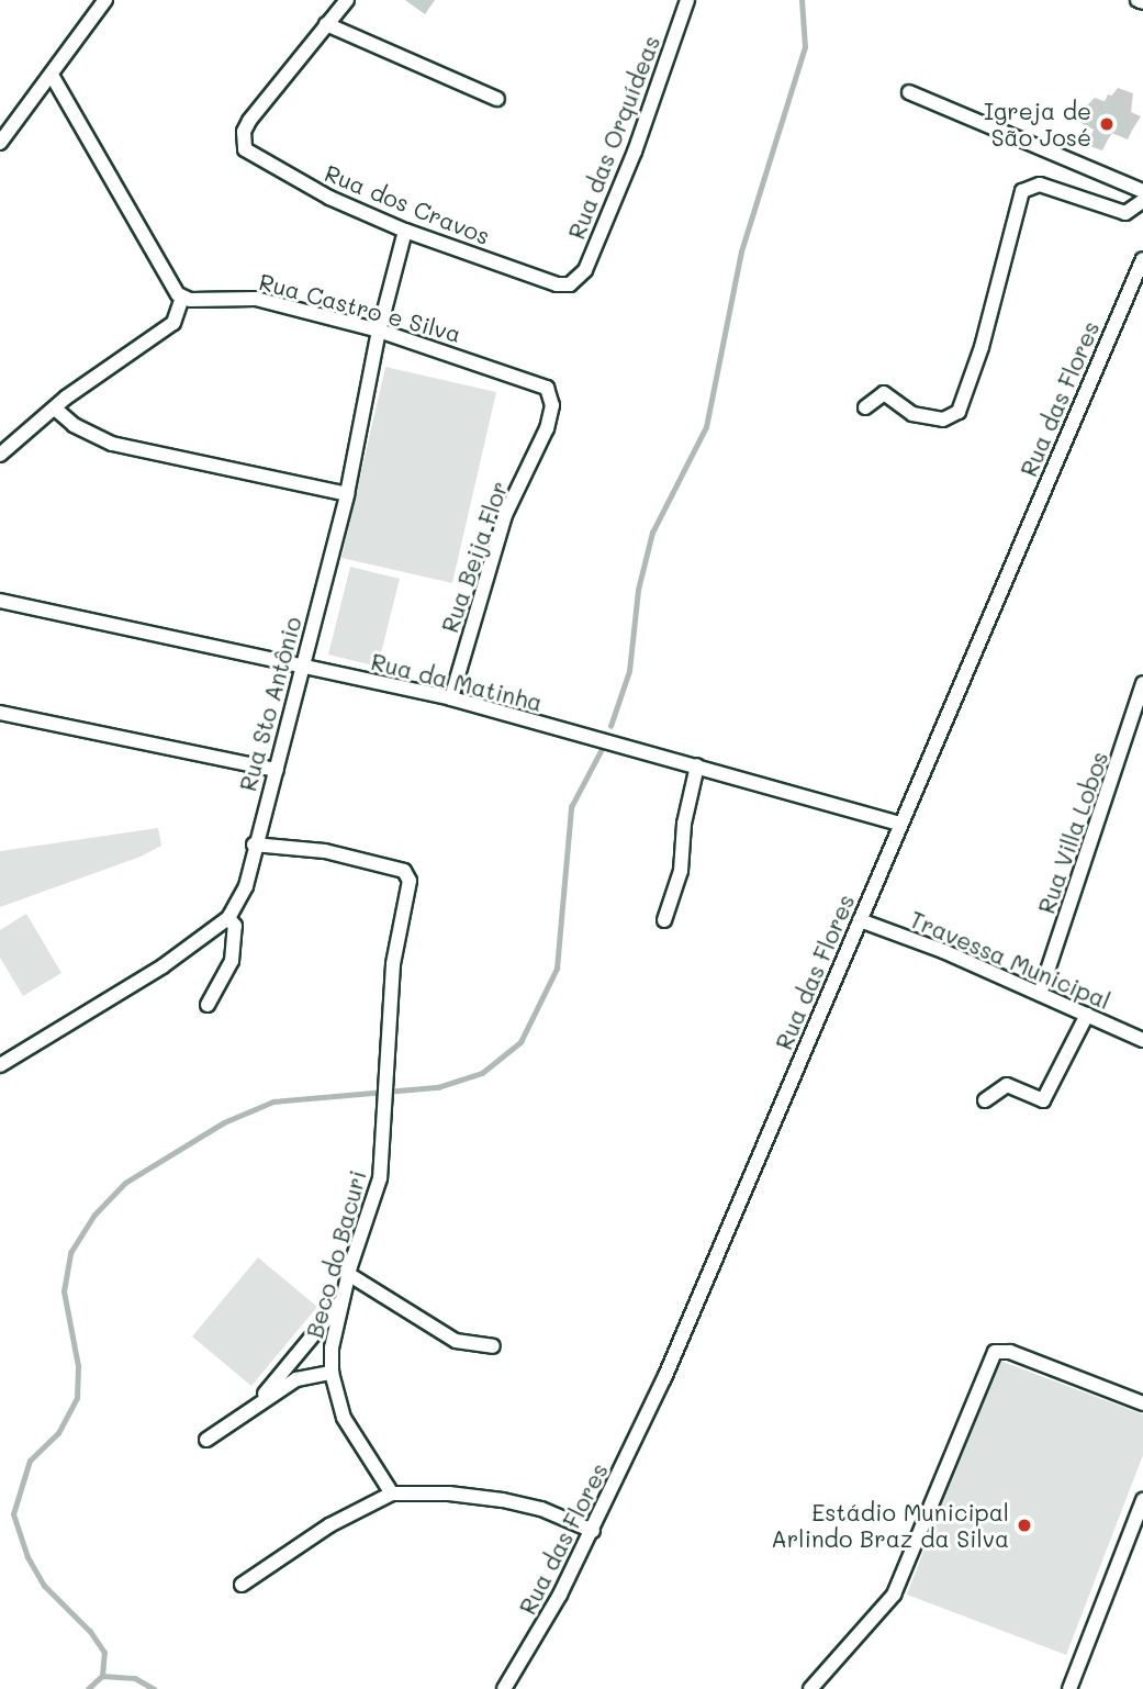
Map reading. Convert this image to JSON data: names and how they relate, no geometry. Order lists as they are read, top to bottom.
{
  "streets": {
    "street": [
      "Rua das Orquídeas",
      "Rua dos Cravos",
      "Rua Castro e Silva",
      "Rua das Flores",
      "Rua Beija Flor",
      "Rua da Matinha",
      "Rua Sto Antônio",
      "Rua Villa Lobos",
      "Travessa Municipal",
      "Beco do Bacuri"
    ]
  },
  "crossings": [
    ["Rua das Orquídeas", "Rua dos Cravos"],
    ["Rua dos Cravos", "Rua Sto Antônio"],
    ["Rua Castro e Silva", "Rua Beija Flor"],
    ["Rua Castro e Silva", "Rua Sto Antônio"],
    ["Rua das Flores", "Rua da Matinha"],
    ["Rua das Flores", "Travessa Municipal"],
    ["Rua Beija Flor", "Rua da Matinha"],
    ["Rua da Matinha", "Rua Sto Antônio"],
    ["Rua Sto Antônio", "Beco do Bacuri"],
    ["Rua Villa Lobos", "Travessa Municipal"]
  ],
  "places": ["Igreja de São José", "Estádio Municipal Arlindo Braz da Silva"]
}
